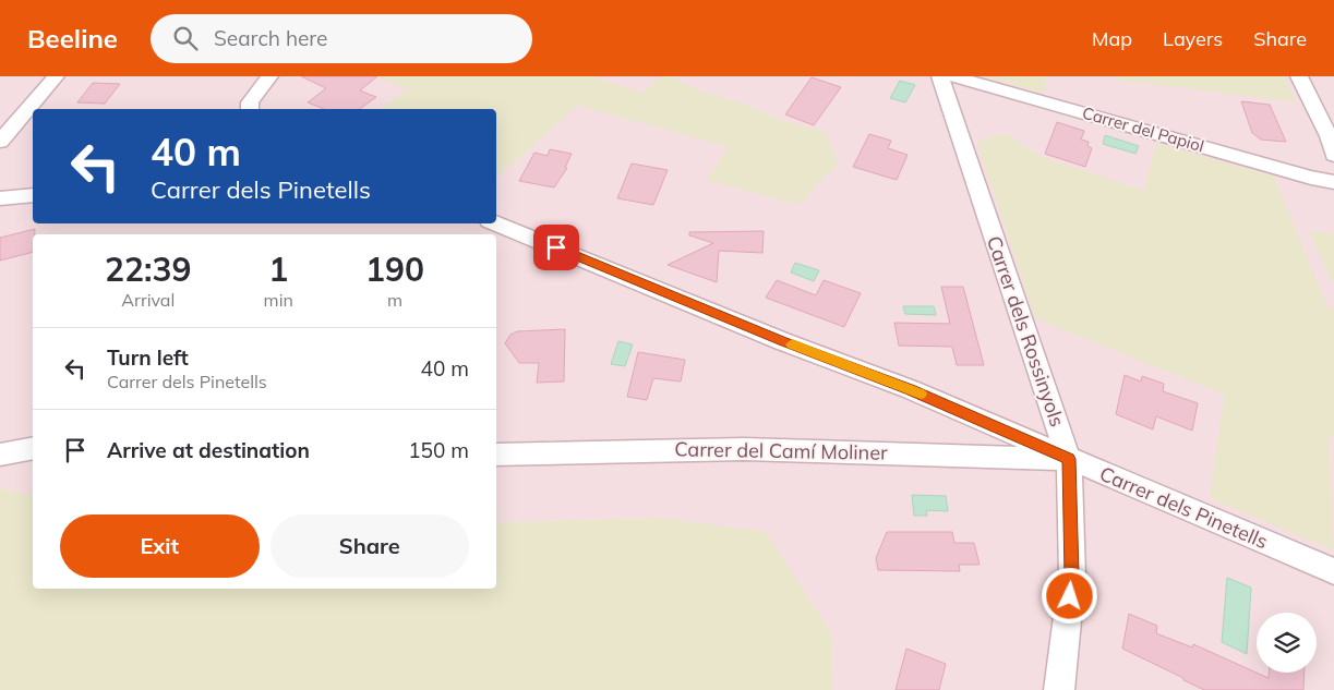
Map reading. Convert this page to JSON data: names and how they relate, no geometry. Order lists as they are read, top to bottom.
{
  "streets": {
    "street": [
      "Carrer del Papiol",
      "Carrer dels Rossinyols",
      "Carrer del Camí Moliner",
      "Carrer dels Pinetells"
    ]
  },
  "crossings": [
    ["Carrer dels Rossinyols", "Carrer del Camí Moliner"],
    ["Carrer dels Rossinyols", "Carrer dels Pinetells"],
    ["Carrer del Camí Moliner", "Carrer dels Pinetells"]
  ],
  "page": {
    "header": "Beeline",
    "search": "Search here",
    "nav": ["Map", "Layers", "Share"],
    "turn": ["40 m", "Carrer dels Pinetells"],
    "eta": [
      "22:39",
      "Arrival",
      "1",
      "min",
      "190",
      "m"
    ],
    "list": [
      {
        "name": "Turn left",
        "note": "Carrer dels Pinetells",
        "value": "40 m"
      },
      {
        "name": "Arrive at destination",
        "value": "150 m"
      }
    ],
    "buttons": ["Exit", "Share"]
  }
}
